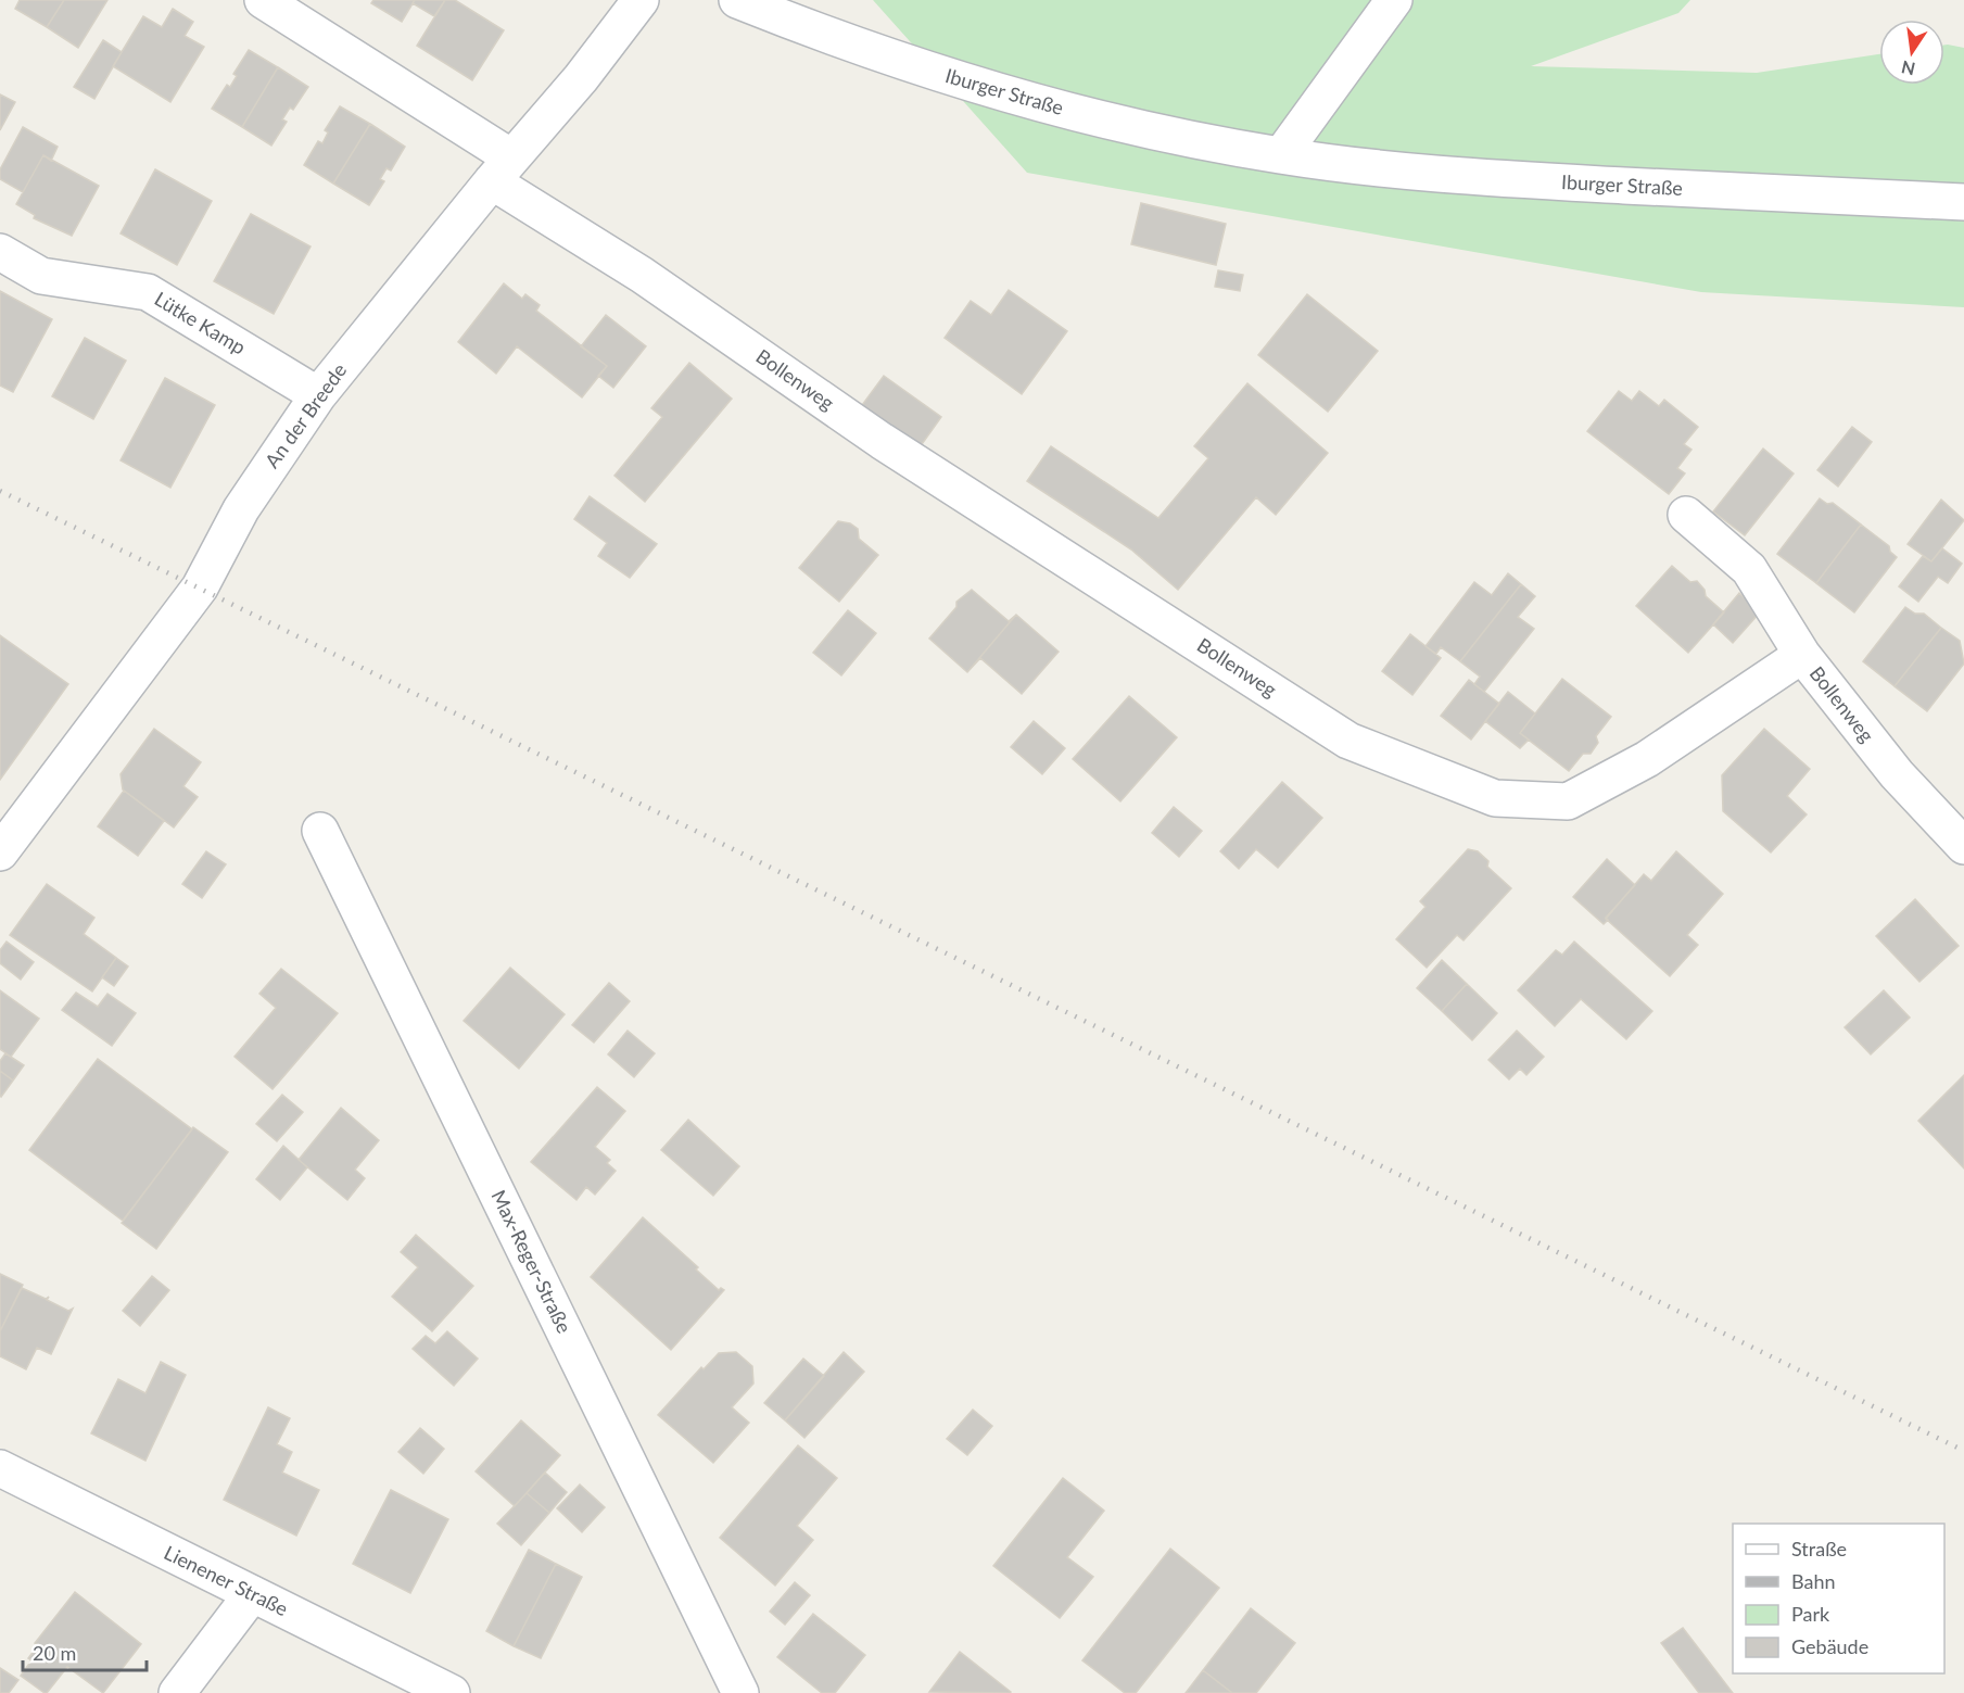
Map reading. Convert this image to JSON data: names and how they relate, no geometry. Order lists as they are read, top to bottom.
{
  "streets": {
    "street": [
      "Iburger Straße",
      "Lütke Kamp",
      "Bollenweg",
      "An der Breede",
      "Max-Reger-Straße",
      "Lienener Straße"
    ]
  },
  "crossings": [
    ["Lütke Kamp", "An der Breede"],
    ["Bollenweg", "An der Breede"]
  ],
  "legend": [
    "Straße",
    "Bahn",
    "Park",
    "Gebäude"
  ],
  "scale_bar": "20 m",
  "north": "bottom"
}
